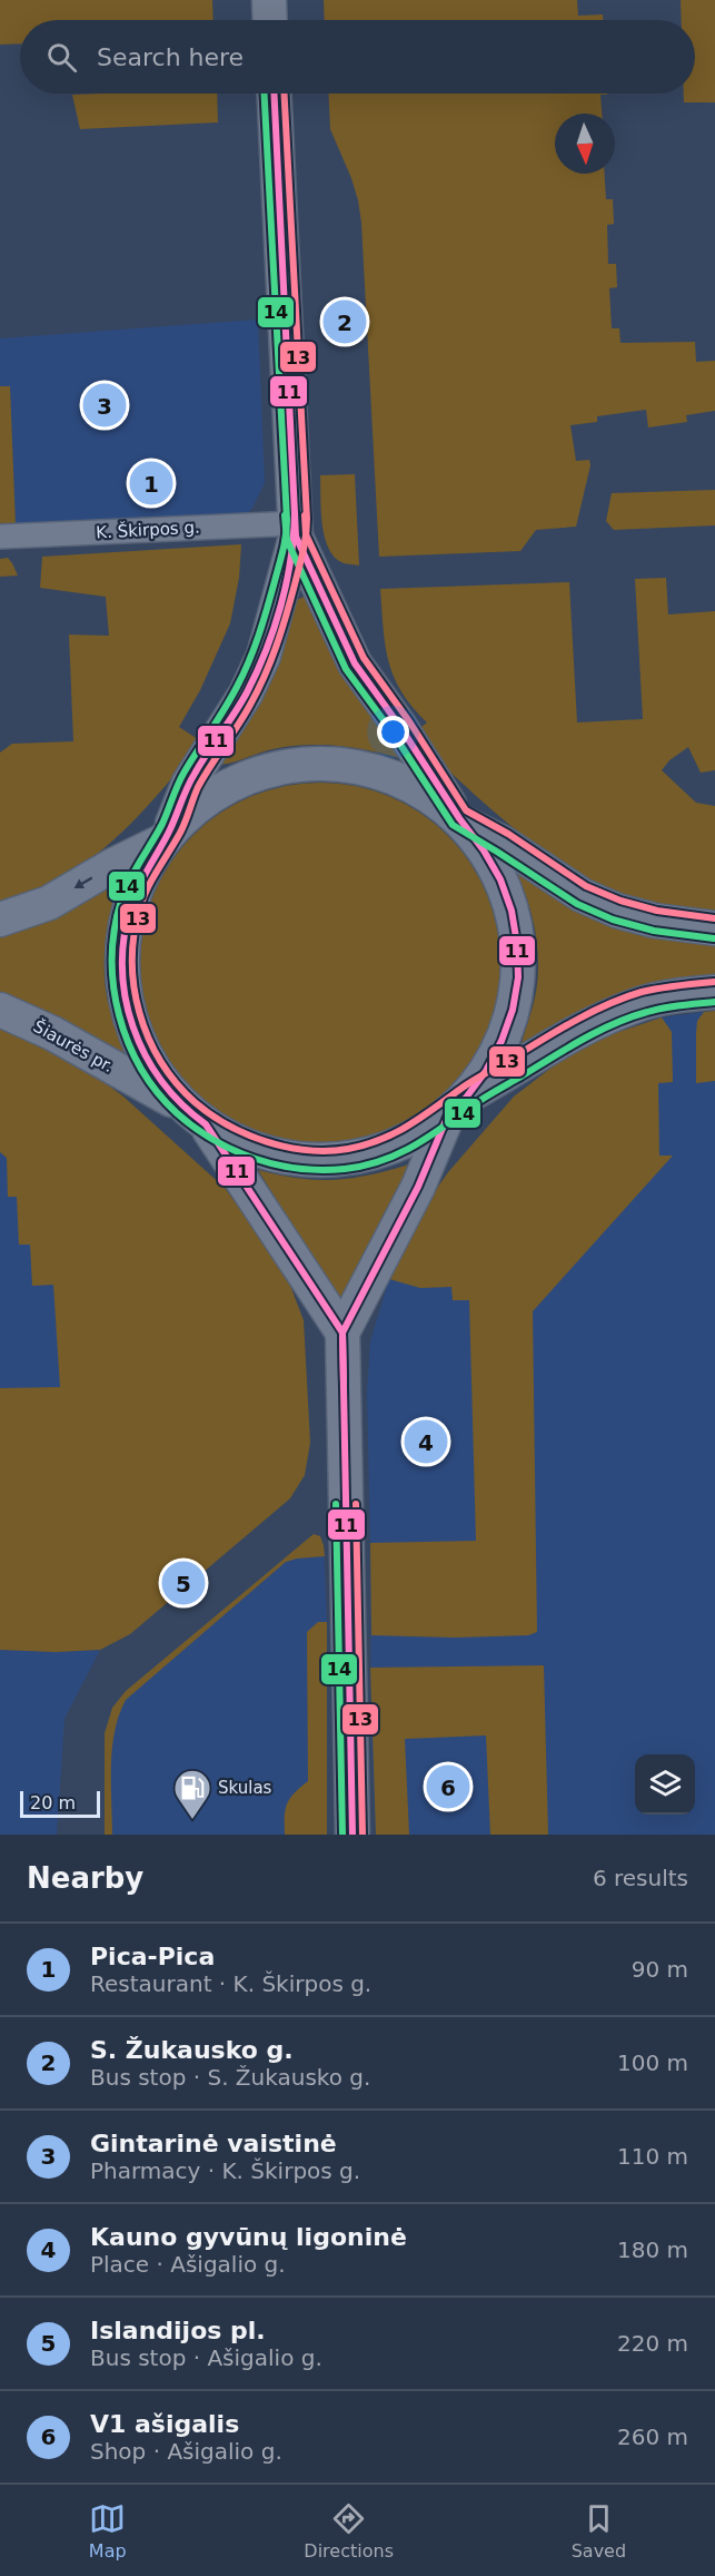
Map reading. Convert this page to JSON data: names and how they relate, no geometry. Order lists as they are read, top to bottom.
{
  "streets": {
    "main road": ["Šiaurės pr."],
    "street": ["K. Škirpos g."]
  },
  "places": {
    "fuel station": ["Skulas"]
  },
  "lines": ["transit line 11", "transit line 14", "transit line 13"],
  "scale_bar": "20 m",
  "north": "bottom",
  "page": {
    "search": "Search here",
    "pins": [
      "2",
      "3",
      "1",
      "4",
      "5",
      "6"
    ],
    "scale": "20 m",
    "heading": ["Nearby", "6 results"],
    "list": [
      {
        "mark": "1",
        "name": "Pica-Pica",
        "note": "Restaurant · K. Škirpos g.",
        "value": "90 m"
      },
      {
        "mark": "2",
        "name": "S. Žukausko g.",
        "note": "Bus stop · S. Žukausko g.",
        "value": "100 m"
      },
      {
        "mark": "3",
        "name": "Gintarinė vaistinė",
        "note": "Pharmacy · K. Škirpos g.",
        "value": "110 m"
      },
      {
        "mark": "4",
        "name": "Kauno gyvūnų ligoninė",
        "note": "Place · Ašigalio g.",
        "value": "180 m"
      },
      {
        "mark": "5",
        "name": "Islandijos pl.",
        "note": "Bus stop · Ašigalio g.",
        "value": "220 m"
      },
      {
        "mark": "6",
        "name": "V1 ašigalis",
        "note": "Shop · Ašigalio g.",
        "value": "260 m"
      }
    ],
    "nav": ["Map", "Directions", "Saved"]
  }
}
